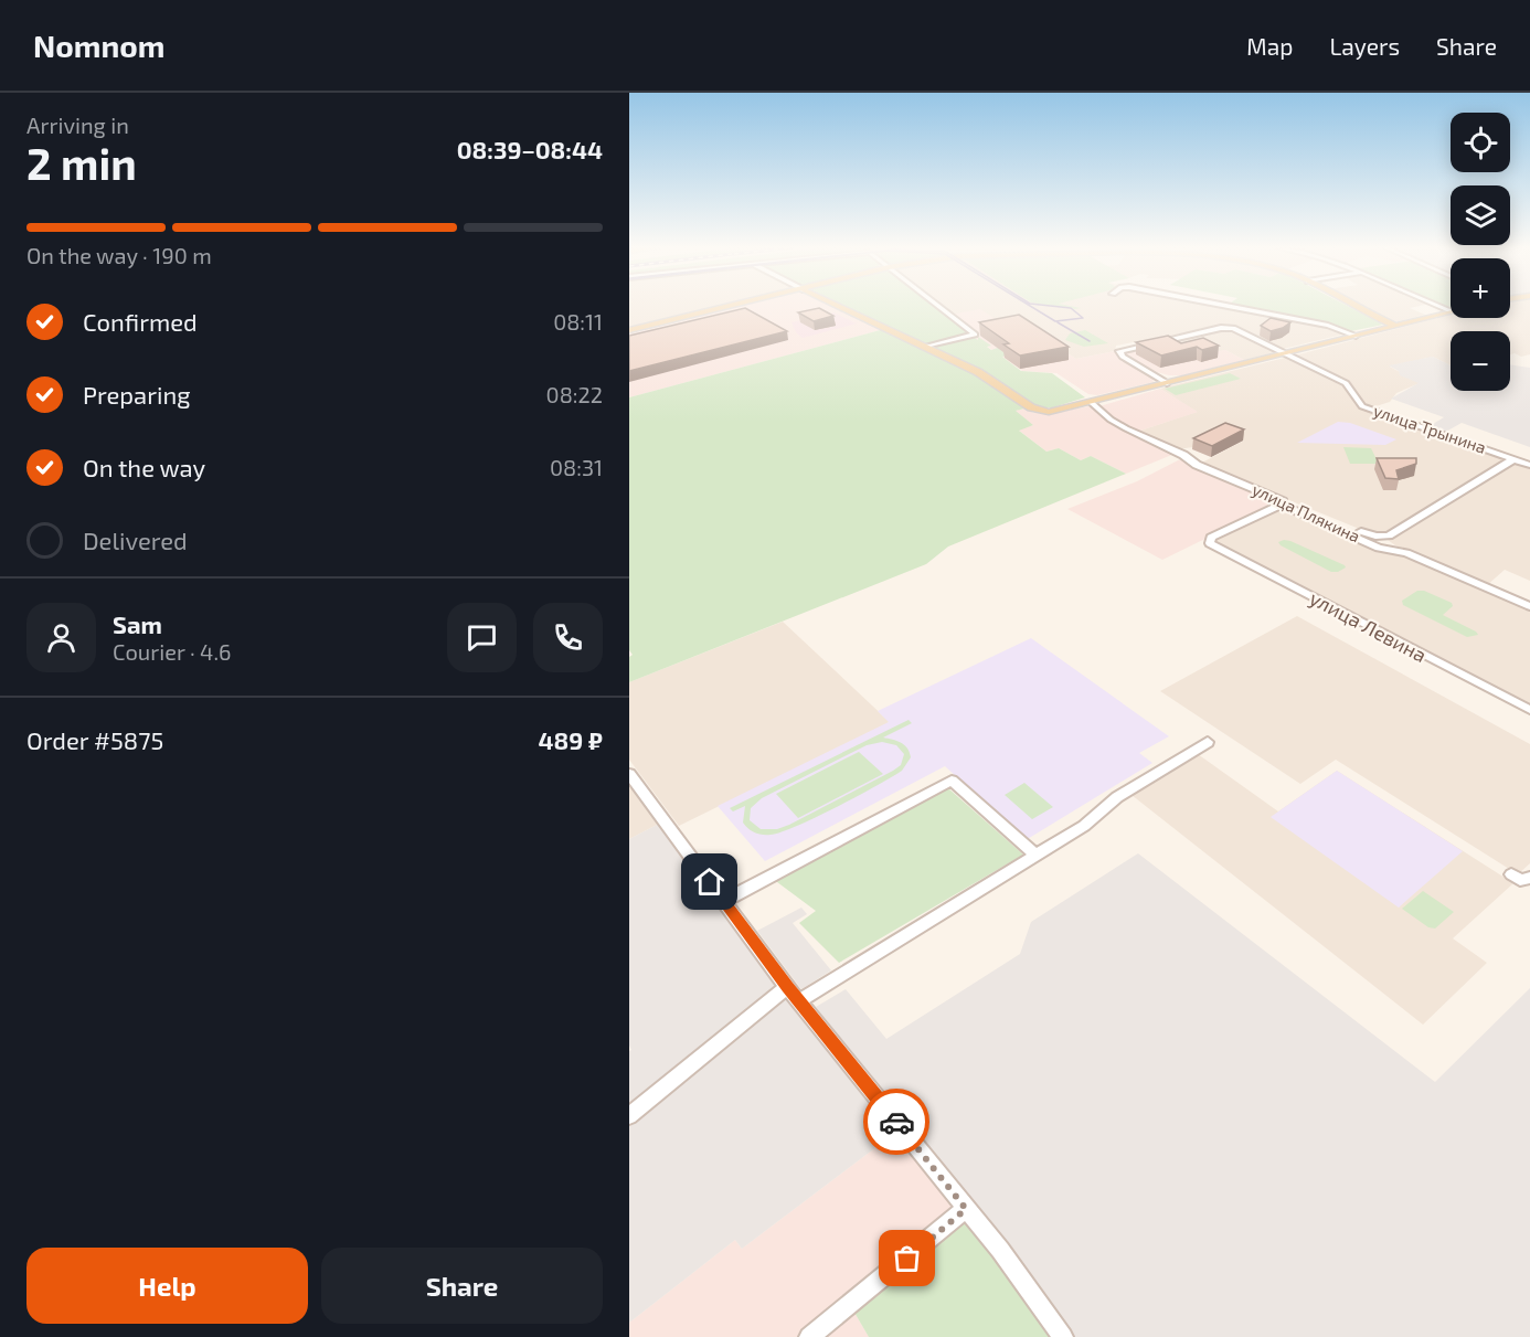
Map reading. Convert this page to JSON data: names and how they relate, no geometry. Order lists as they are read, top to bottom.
{
  "streets": {
    "street": ["улица Трынина", "улица Плякина", "улица Левина"]
  },
  "crossings": [
    ["улица Плякина", "улица Левина"]
  ],
  "page": {
    "header": "Nomnom",
    "nav": ["Map", "Layers", "Share"],
    "heading": ["2 min", "Arriving in", "08:39–08:44"],
    "panel": [
      "Sam",
      "Courier · 4.6",
      "Order #5875",
      "489 ₽"
    ],
    "map_buttons": ["+", "−"],
    "bar": "On the way · 190 m",
    "list": [
      ["Confirmed", "08:11"],
      ["Preparing", "08:22"],
      ["On the way", "08:31"],
      "Delivered"
    ],
    "buttons": ["Help", "Share"]
  }
}
